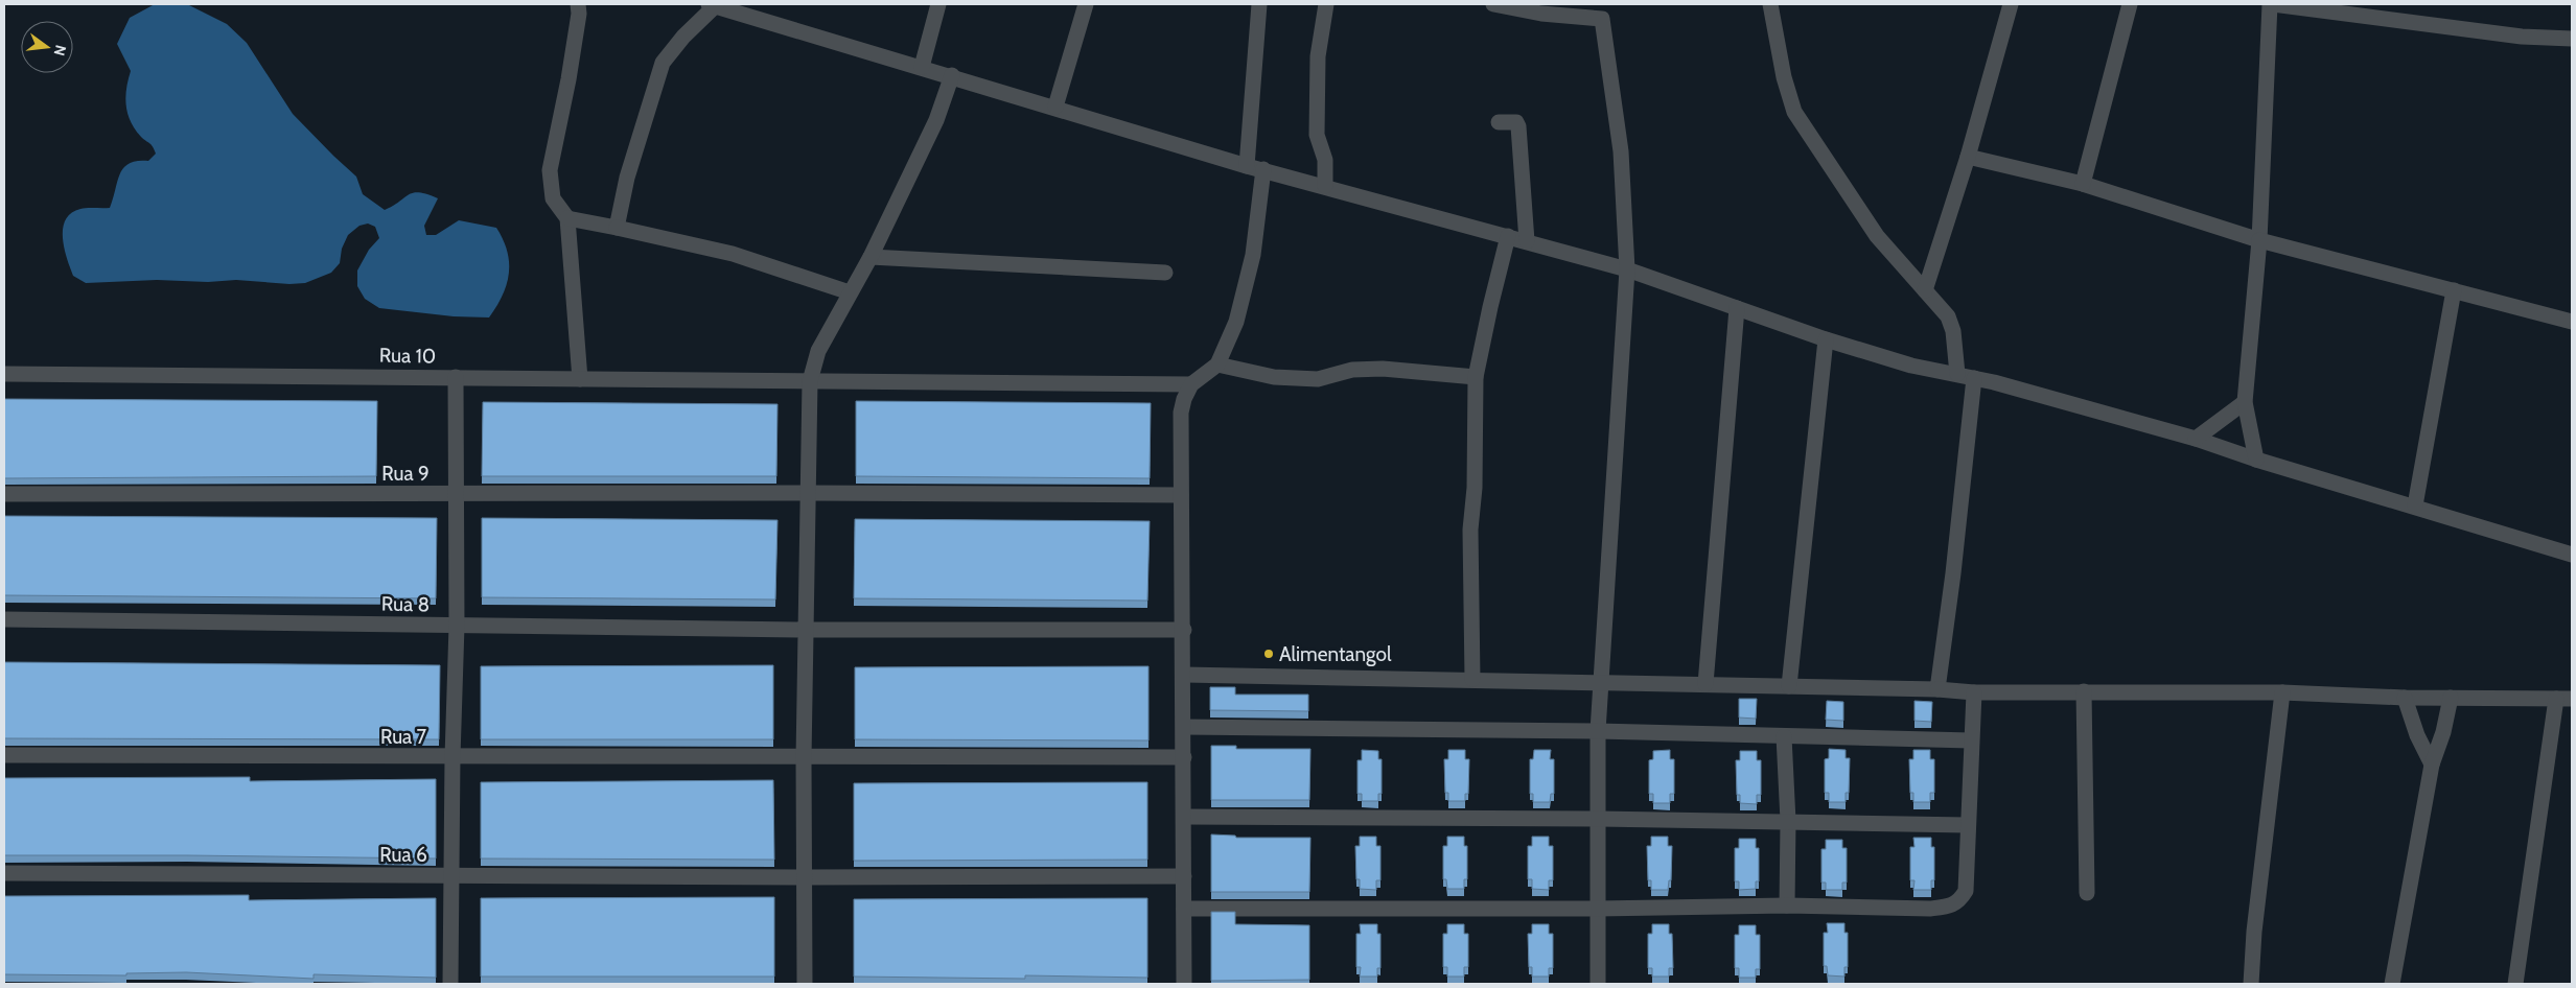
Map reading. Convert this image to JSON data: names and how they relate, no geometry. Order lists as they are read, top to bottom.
{
  "streets": {
    "street": [
      "Rua 10",
      "Rua 9",
      "Rua 8",
      "Rua 7",
      "Rua 6"
    ]
  },
  "places": ["Alimentangol"],
  "north": "right"
}
